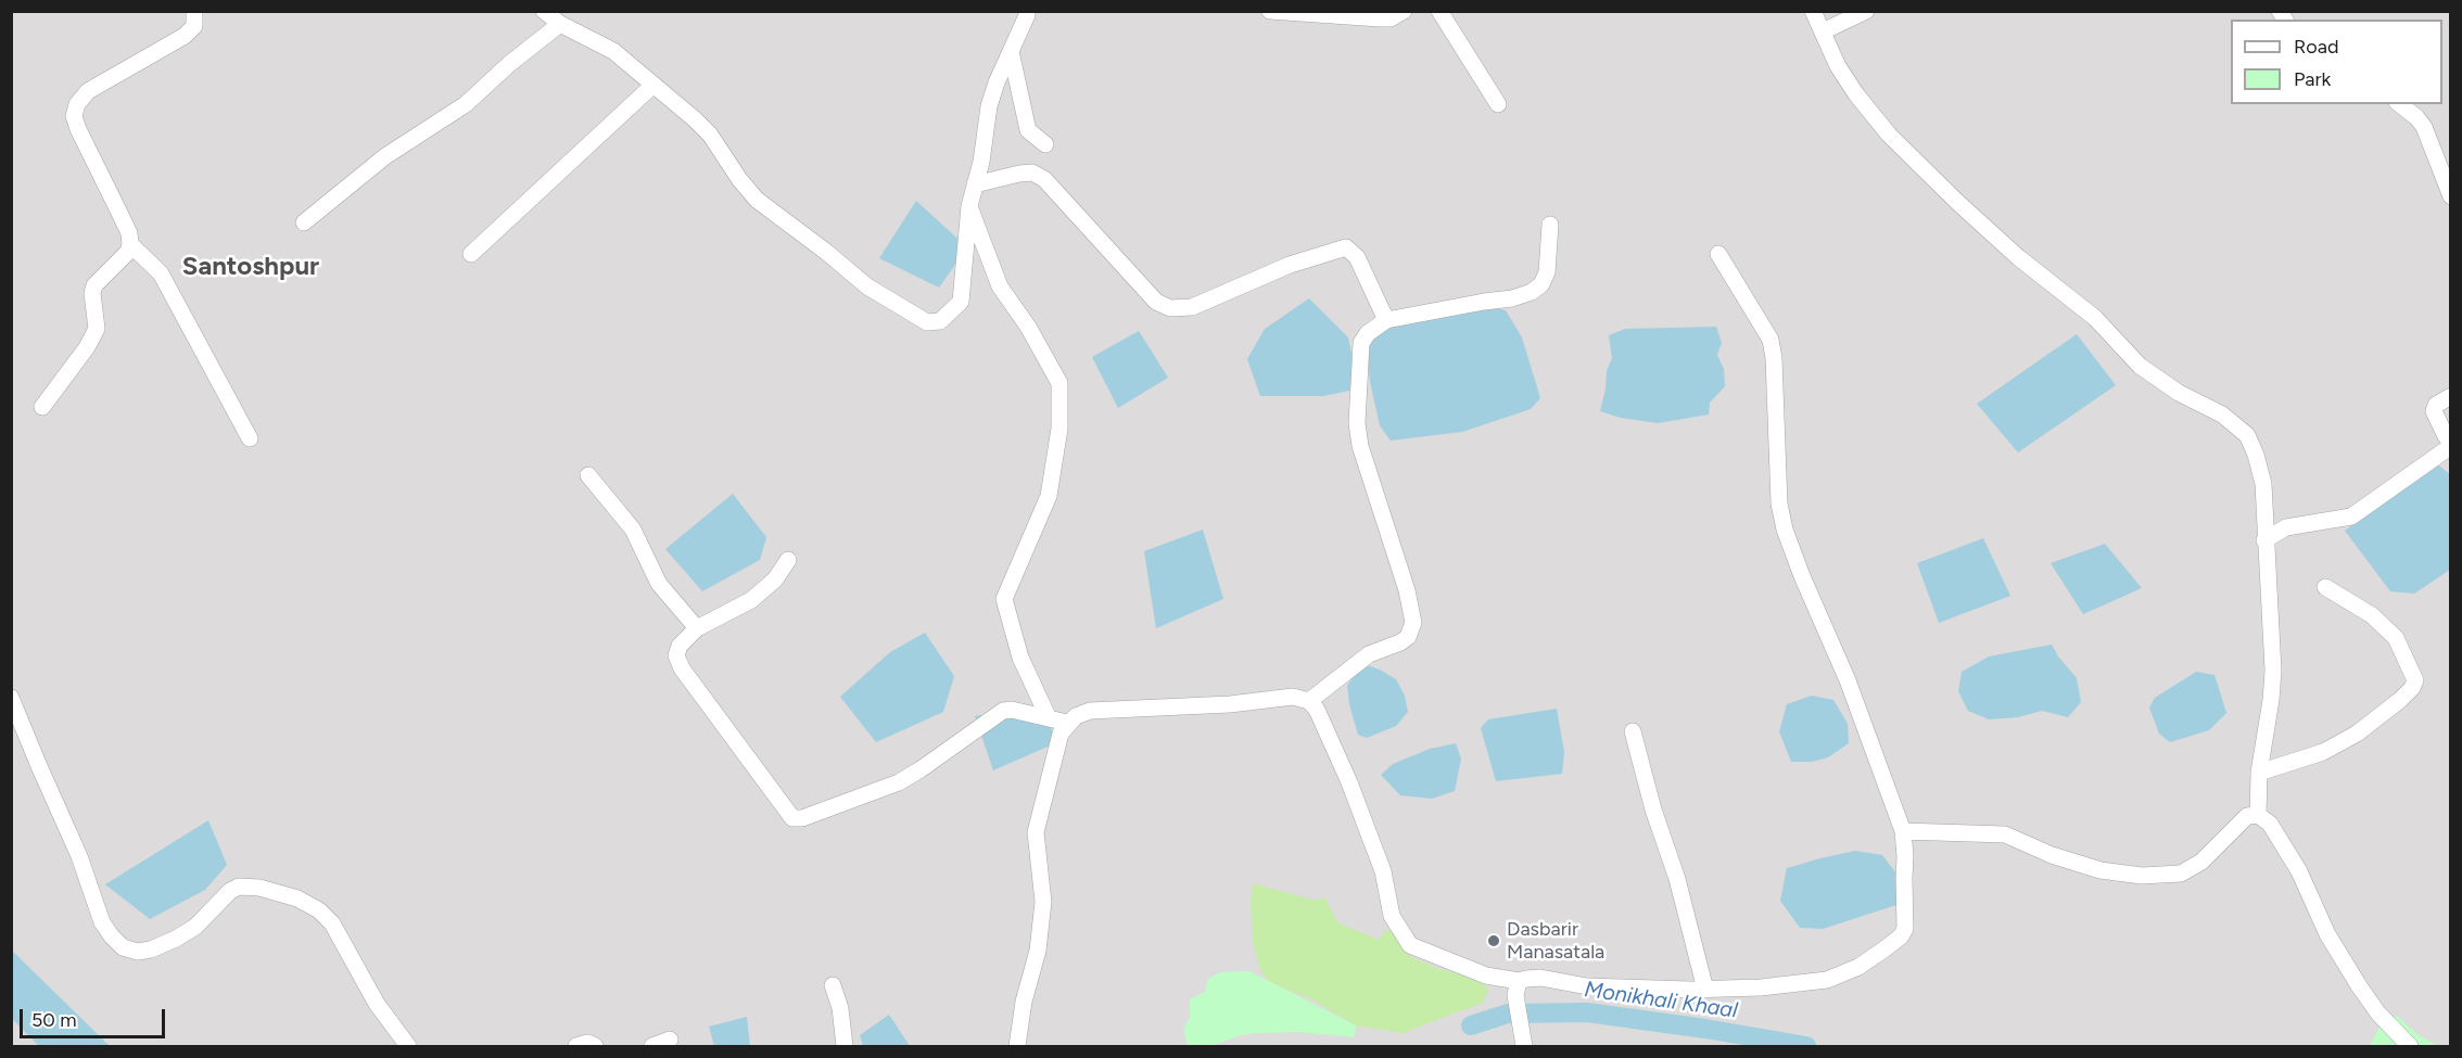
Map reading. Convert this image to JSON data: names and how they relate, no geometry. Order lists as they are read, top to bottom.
{
  "districts": ["Santoshpur"],
  "water": ["Monikhali Khaal"],
  "places": ["Dasbarir Manasatala"],
  "legend": ["Road", "Park"],
  "scale_bar": "50 m"
}
